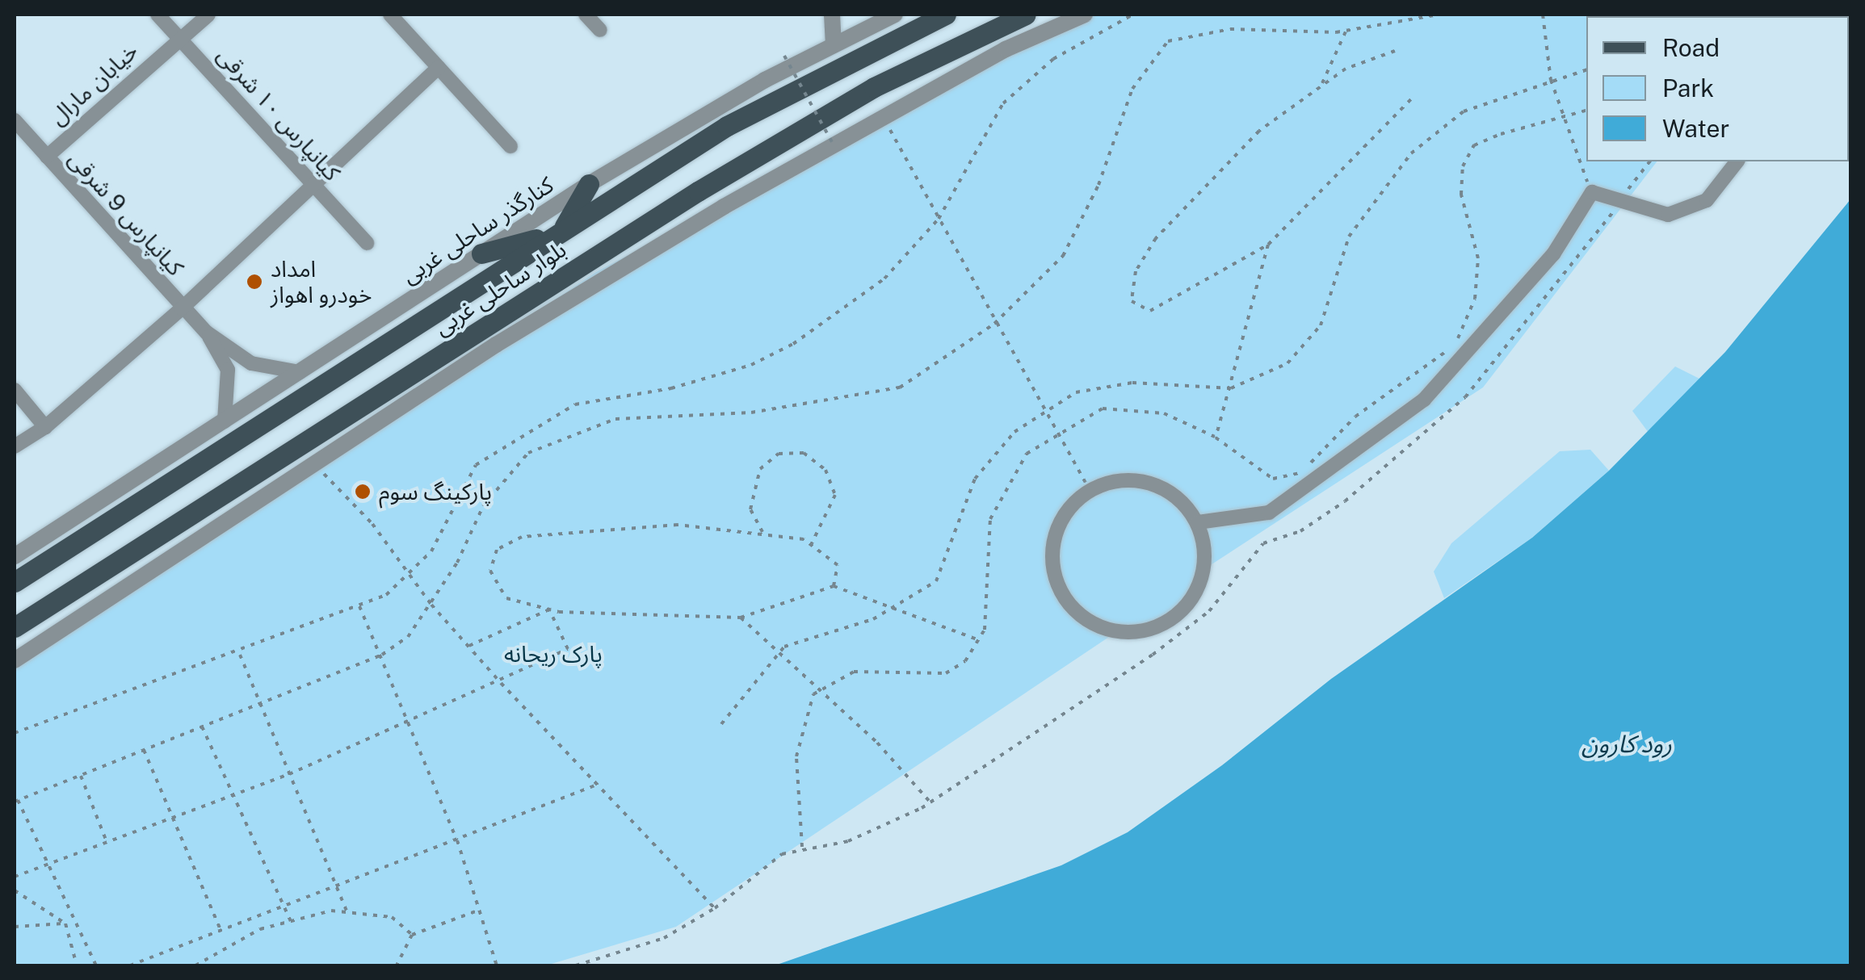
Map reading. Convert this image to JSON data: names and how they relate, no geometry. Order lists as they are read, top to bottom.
{
  "streets": {
    "main road": ["بلوار ساحلی غربی"],
    "street": [
      "خیابان مارال",
      "کیانپارس ۱۰ شرقی",
      "کیانپارس 9 شرقی",
      "کنارگذر ساحلی غربی"
    ]
  },
  "crossings": [
    ["خیابان مارال", "کیانپارس ۱۰ شرقی"],
    ["خیابان مارال", "کیانپارس 9 شرقی"]
  ],
  "water": ["رود کارون"],
  "parks": ["پارک ریحانه"],
  "places": ["امداد خودرو اهواز", "پارکینگ سوم"],
  "legend": ["Road", "Park", "Water"]
}
